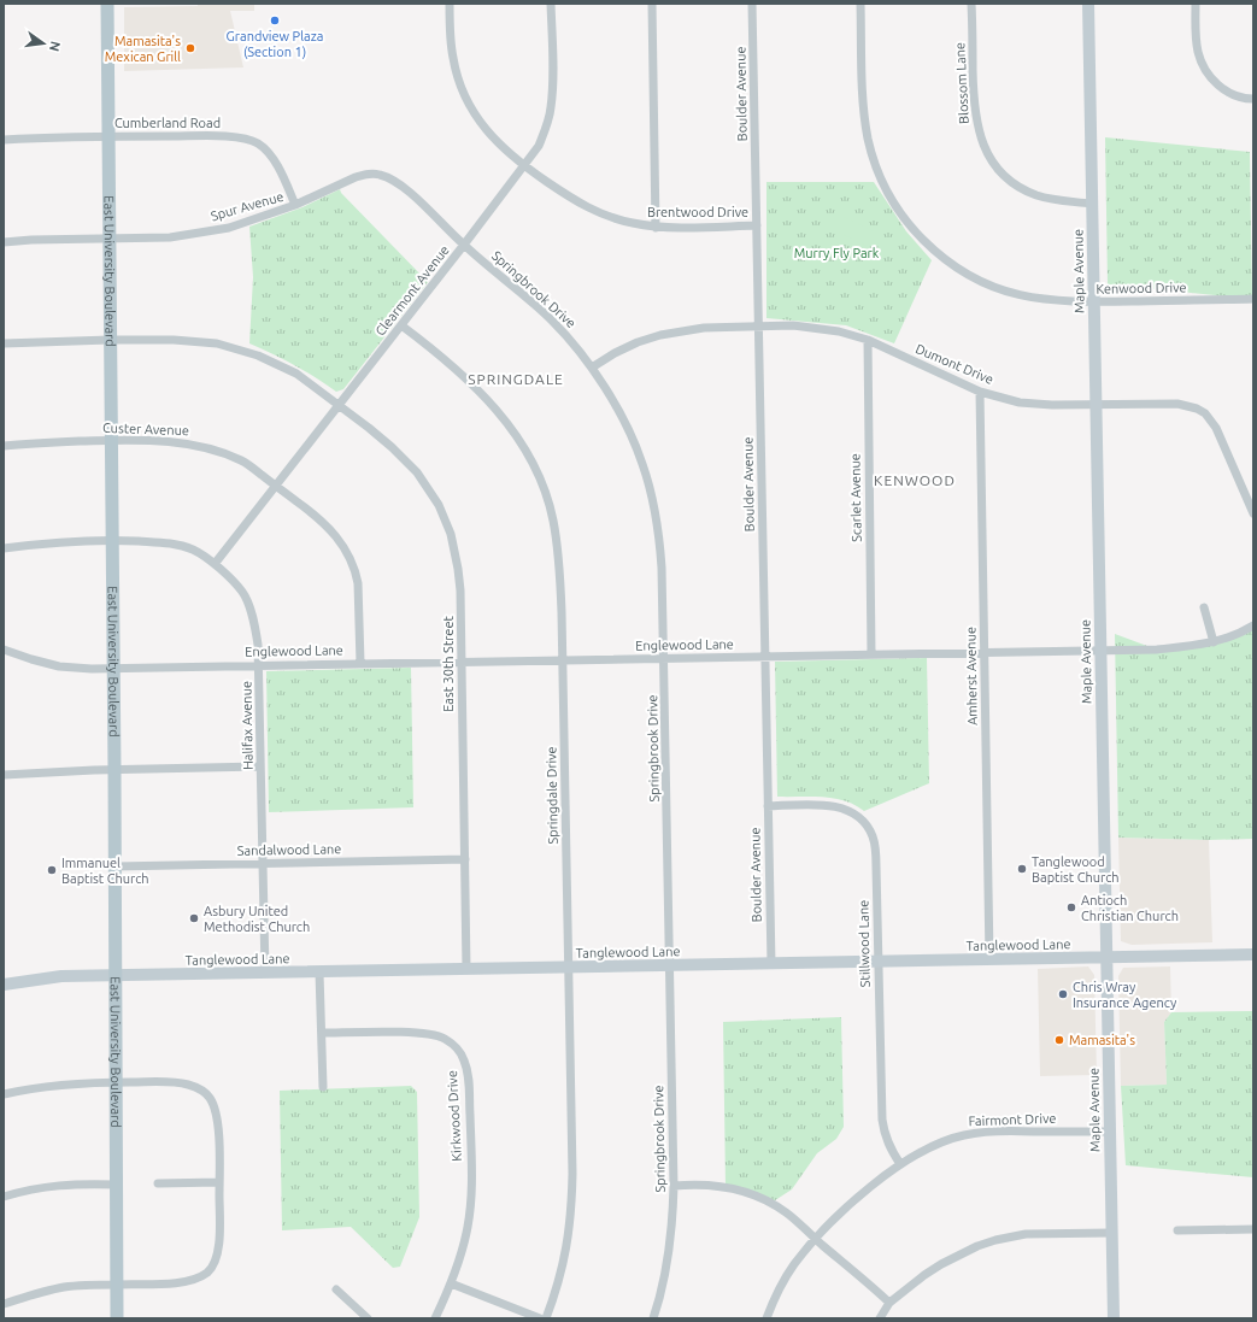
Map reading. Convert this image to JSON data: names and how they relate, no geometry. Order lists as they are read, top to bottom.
{
  "streets": {
    "main road": ["East University Boulevard", "Maple Avenue", "Tanglewood Lane"],
    "street": [
      "Blossom Lane",
      "Boulder Avenue",
      "Cumberland Road",
      "Spur Avenue",
      "Brentwood Drive",
      "Kenwood Drive",
      "Springbrook Drive",
      "Clearmont Avenue",
      "Dumont Drive",
      "Custer Avenue",
      "Scarlet Avenue",
      "Englewood Lane",
      "East 30th Street",
      "Amherst Avenue",
      "Halifax Avenue",
      "Springdale Drive",
      "Sandalwood Lane",
      "Stillwood Lane",
      "Kirkwood Drive",
      "Fairmont Drive"
    ]
  },
  "crossings": [
    ["Blossom Lane", "Maple Avenue"],
    ["Boulder Avenue", "Brentwood Drive"],
    ["Boulder Avenue", "Dumont Drive"],
    ["Boulder Avenue", "Englewood Lane"],
    ["Boulder Avenue", "Stillwood Lane"],
    ["Boulder Avenue", "Tanglewood Lane"],
    ["Cumberland Road", "Spur Avenue"],
    ["Cumberland Road", "East University Boulevard"],
    ["Spur Avenue", "East University Boulevard"],
    ["Spur Avenue", "Springbrook Drive"],
    ["Spur Avenue", "Clearmont Avenue"],
    ["Brentwood Drive", "Clearmont Avenue"],
    ["East University Boulevard", "Custer Avenue"],
    ["East University Boulevard", "Englewood Lane"],
    ["East University Boulevard", "East 30th Street"],
    ["East University Boulevard", "Halifax Avenue"],
    ["East University Boulevard", "Sandalwood Lane"],
    ["East University Boulevard", "Tanglewood Lane"],
    ["Maple Avenue", "Kenwood Drive"],
    ["Maple Avenue", "Dumont Drive"],
    ["Maple Avenue", "Englewood Lane"],
    ["Maple Avenue", "Tanglewood Lane"],
    ["Maple Avenue", "Fairmont Drive"],
    ["Springbrook Drive", "Clearmont Avenue"],
    ["Springbrook Drive", "Dumont Drive"],
    ["Springbrook Drive", "Englewood Lane"],
    ["Springbrook Drive", "Tanglewood Lane"],
    ["Clearmont Avenue", "Custer Avenue"],
    ["Clearmont Avenue", "East 30th Street"],
    ["Clearmont Avenue", "Halifax Avenue"],
    ["Clearmont Avenue", "Springdale Drive"],
    ["Dumont Drive", "Scarlet Avenue"],
    ["Dumont Drive", "Amherst Avenue"],
    ["Custer Avenue", "Englewood Lane"],
    ["Scarlet Avenue", "Englewood Lane"],
    ["Englewood Lane", "East 30th Street"],
    ["Englewood Lane", "Amherst Avenue"],
    ["Englewood Lane", "Halifax Avenue"],
    ["Englewood Lane", "Springdale Drive"],
    ["East 30th Street", "Sandalwood Lane"],
    ["East 30th Street", "Tanglewood Lane"],
    ["Amherst Avenue", "Tanglewood Lane"],
    ["Halifax Avenue", "Sandalwood Lane"],
    ["Halifax Avenue", "Tanglewood Lane"],
    ["Springdale Drive", "Tanglewood Lane"],
    ["Stillwood Lane", "Tanglewood Lane"],
    ["Stillwood Lane", "Fairmont Drive"]
  ],
  "districts": ["SPRINGDALE", "KENWOOD"],
  "parks": ["Murry Fly Park"],
  "places": [
    "Grandview Plaza (Section 1)",
    "Mamasita's Mexican Grill",
    "Tanglewood Baptist Church",
    "Immanuel Baptist Church",
    "Antioch Christian Church",
    "Asbury United Methodist Church",
    "Chris Wray Insurance Agency",
    "Mamasita's"
  ],
  "north": "right"
}
